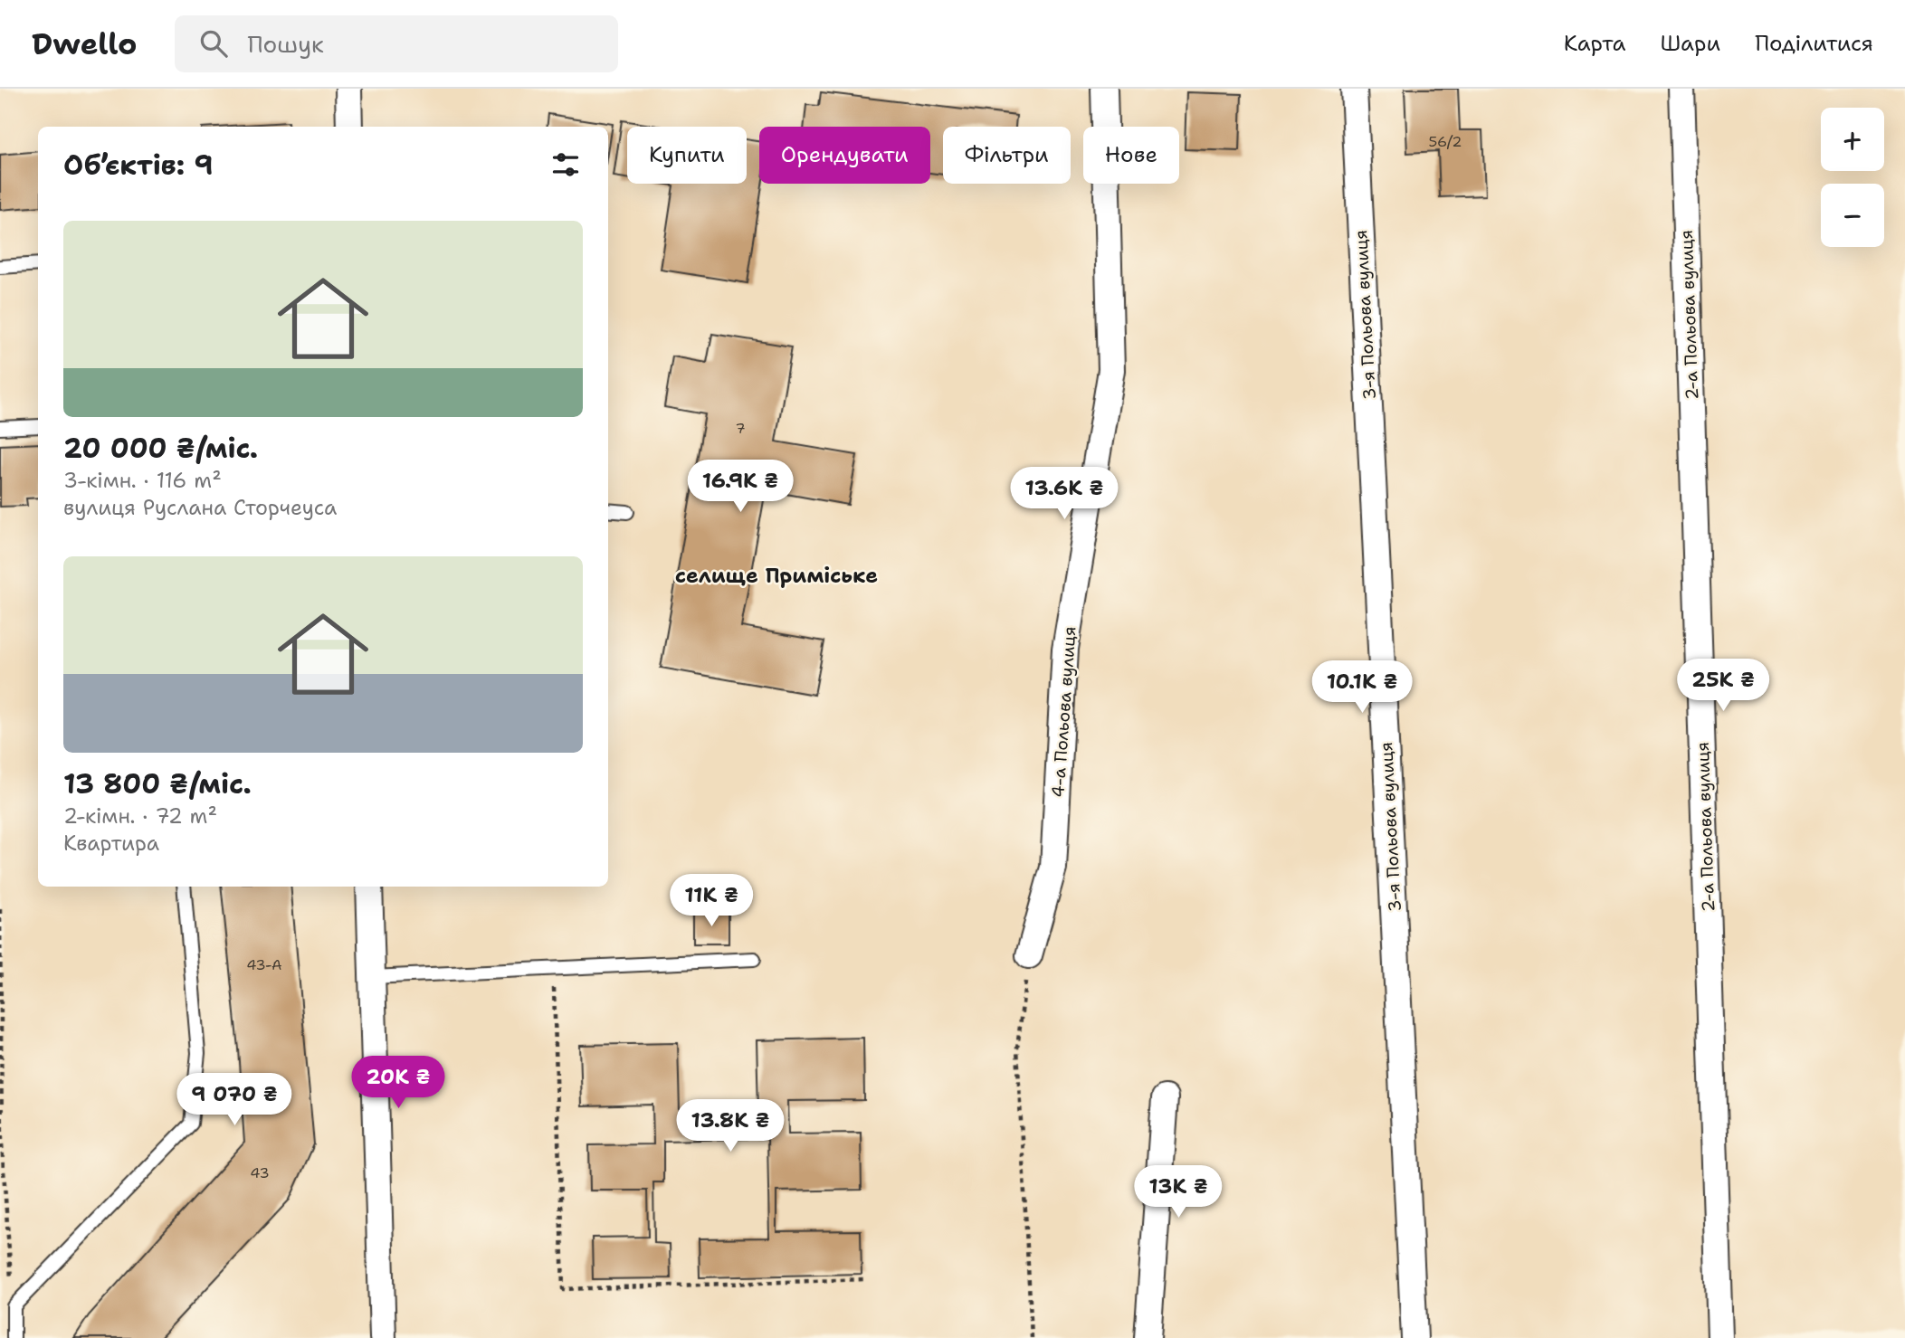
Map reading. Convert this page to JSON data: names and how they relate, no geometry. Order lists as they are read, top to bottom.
{
  "streets": {
    "street": ["3-я Польова вулиця", "2-а Польова вулиця", "4-а Польова вулиця"]
  },
  "districts": ["селище Приміське"],
  "house_numbers": [
    "56/2",
    "7",
    "43-А",
    "43"
  ],
  "page": {
    "header": "Dwello",
    "search": "Пошук",
    "nav": ["Карта", "Шари", "Поділитися"],
    "map_buttons": ["+", "−"],
    "chip": [
      "Купити",
      "Орендувати",
      "Фільтри",
      "Нове"
    ],
    "heading": "Об’єктів: 9",
    "list": [
      {
        "name": "20 000 ₴/міс.",
        "note": "3-кімн. · 116 m² · вулиця Руслана Сторчеуса"
      },
      {
        "name": "13 800 ₴/міс.",
        "note": "2-кімн. · 72 m² · Квартира"
      }
    ],
    "price": [
      "16.9K ₴",
      "13.6K ₴",
      "25K ₴",
      "10.1K ₴",
      "11K ₴",
      "20K ₴",
      "9 070 ₴",
      "13.8K ₴",
      "13K ₴"
    ]
  }
}
